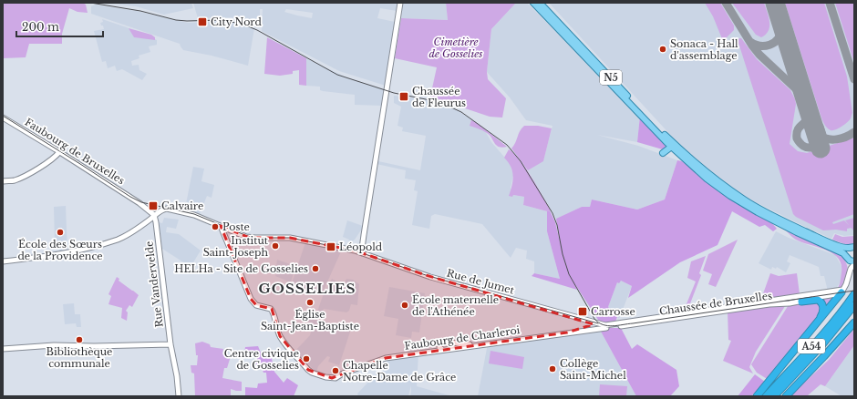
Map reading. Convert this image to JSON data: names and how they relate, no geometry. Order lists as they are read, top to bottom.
{
  "streets": {
    "highway": ["A54"],
    "main road": [
      "N5",
      "Faubourg de Bruxelles",
      "Rue de Jumet",
      "Rue Vandervelde",
      "Chaussée de Bruxelles",
      "Faubourg de Charleroi"
    ]
  },
  "crossings": [
    ["Faubourg de Bruxelles", "Rue de Jumet"],
    ["Faubourg de Bruxelles", "Rue Vandervelde"],
    ["Rue de Jumet", "Rue Vandervelde"],
    ["Rue de Jumet", "Chaussée de Bruxelles"],
    ["Rue de Jumet", "Faubourg de Charleroi"],
    ["Chaussée de Bruxelles", "Faubourg de Charleroi"]
  ],
  "districts": ["GOSSELIES"],
  "parks": ["Cimetière de Gosselies"],
  "places": {
    "transit": [
      "City Nord",
      "Chaussée de Fleurus",
      "Calvaire",
      "Léopold",
      "Carrosse"
    ],
    "other": [
      "Sonaca - Hall d'assemblage",
      "Poste",
      "École des Sœurs de la Providence",
      "Institut Saint-Joseph",
      "HELHa - Site de Gosselies",
      "Église Saint-Jean-Baptiste",
      "École maternelle de l'Athénée",
      "Bibliothèque communale",
      "Centre civique de Gosselies",
      "Collège Saint-Michel",
      "Chapelle Notre-Dame de Grâce"
    ]
  },
  "scale_bar": "200 m"
}
